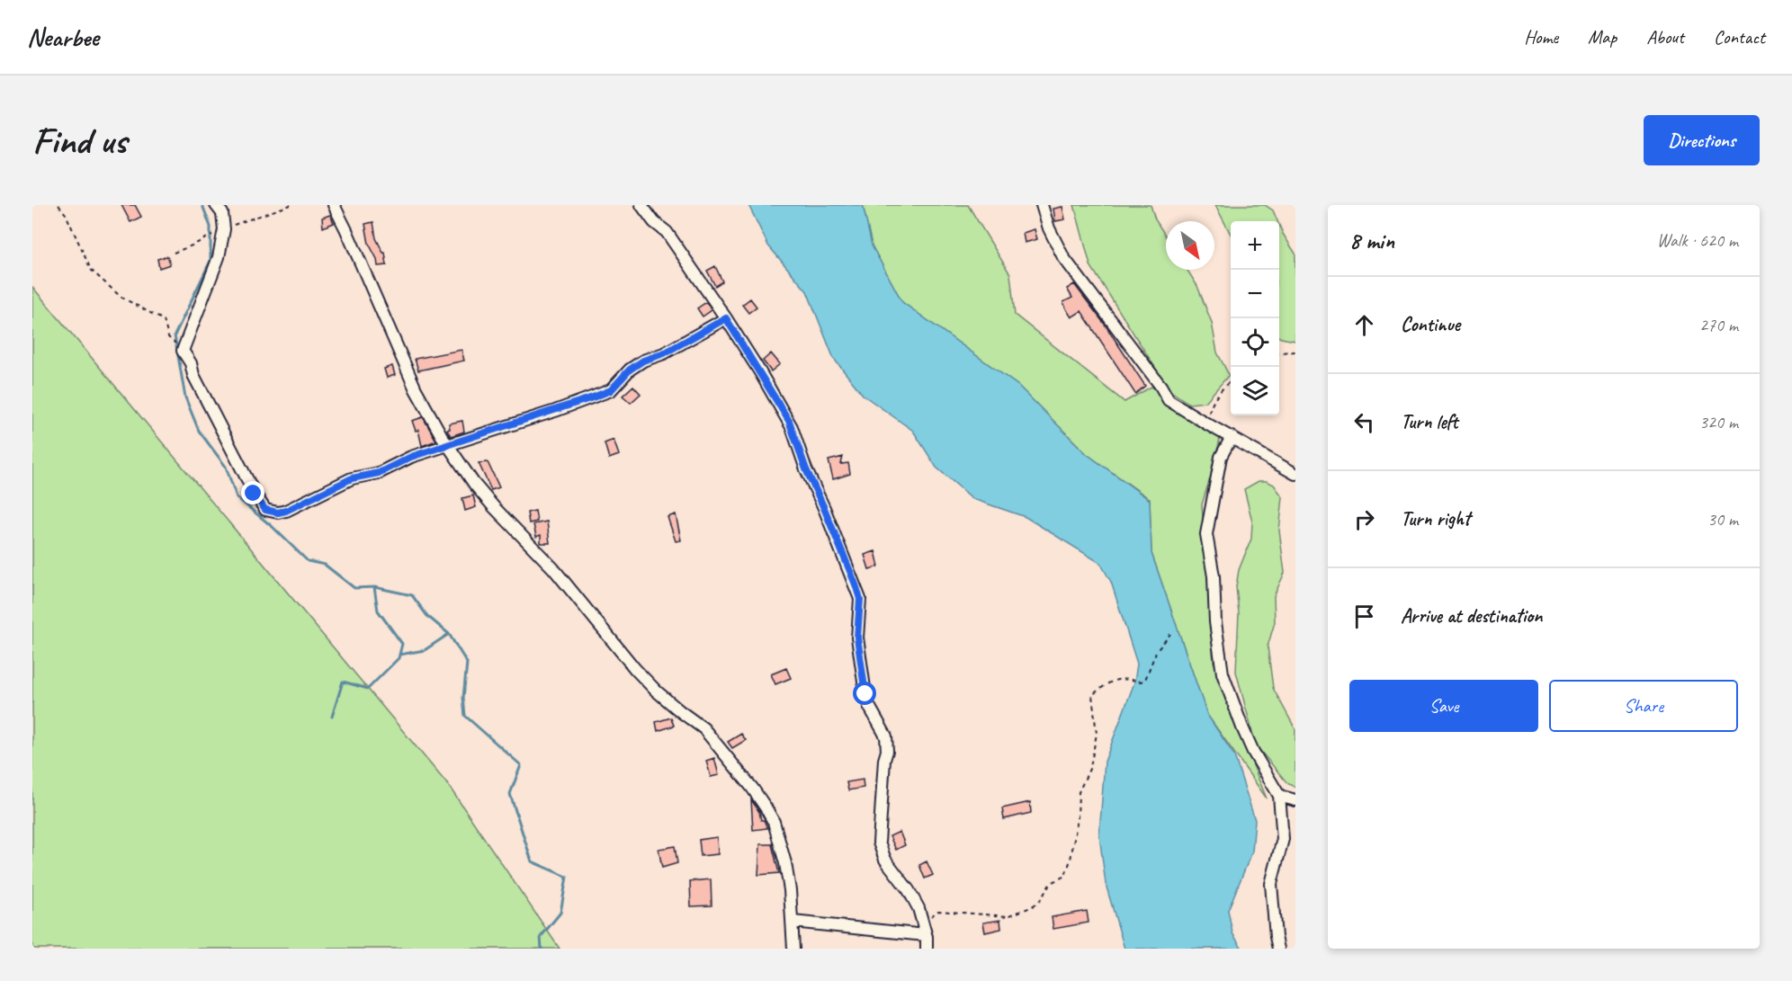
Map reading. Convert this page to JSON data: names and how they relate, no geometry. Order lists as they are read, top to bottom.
{
  "north": "bottom right",
  "page": {
    "header": "Nearbee",
    "nav": [
      "Home",
      "Map",
      "About",
      "Contact"
    ],
    "buttons": [
      "Directions",
      ["Save", "Share"]
    ],
    "title": "Find us",
    "heading": ["8 min", "Walk · 620 m"],
    "map_buttons": ["+", "−"],
    "list": [
      ["Continue", "270 m"],
      ["Turn left", "320 m"],
      ["Turn right", "30 m"],
      "Arrive at destination"
    ]
  }
}
